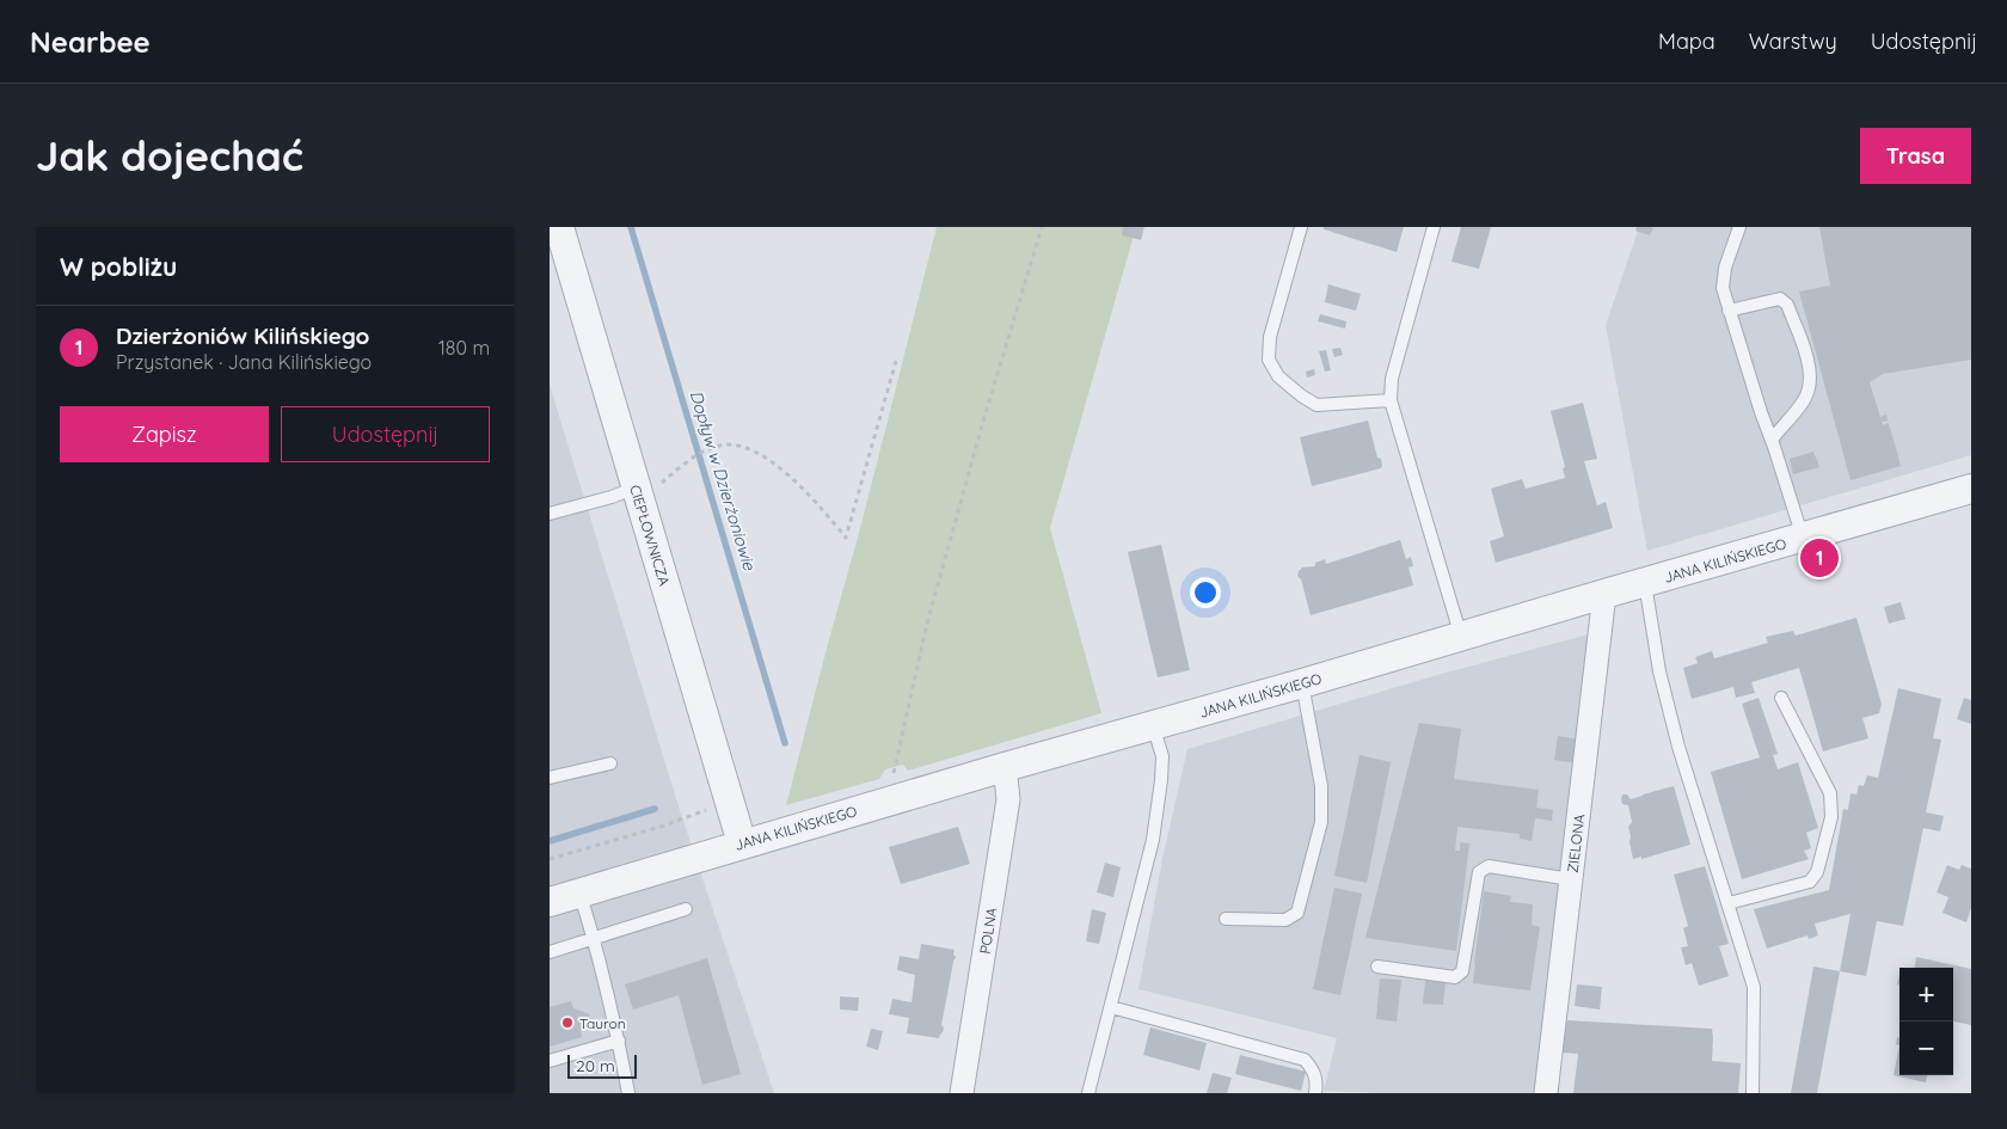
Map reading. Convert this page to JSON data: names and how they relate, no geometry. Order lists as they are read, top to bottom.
{
  "streets": {
    "street": [
      "CIEPŁOWNICZA",
      "JANA KILIŃSKIEGO",
      "ZIELONA",
      "POLNA"
    ]
  },
  "crossings": [
    ["CIEPŁOWNICZA", "JANA KILIŃSKIEGO"],
    ["JANA KILIŃSKIEGO", "ZIELONA"],
    ["JANA KILIŃSKIEGO", "POLNA"]
  ],
  "water": ["Dopływ w Dzierżoniowie"],
  "places": ["Tauron"],
  "scale_bar": "20 m",
  "page": {
    "header": "Nearbee",
    "nav": ["Mapa", "Warstwy", "Udostępnij"],
    "buttons": [
      "Trasa",
      ["Zapisz", "Udostępnij"]
    ],
    "title": "Jak dojechać",
    "heading": "W pobliżu",
    "list": [
      {
        "mark": "1",
        "name": "Dzierżoniów Kilińskiego",
        "note": "Przystanek · Jana Kilińskiego",
        "value": "180 m"
      }
    ],
    "pins": "1",
    "map_buttons": ["+", "−"],
    "scale": "20 m"
  }
}
